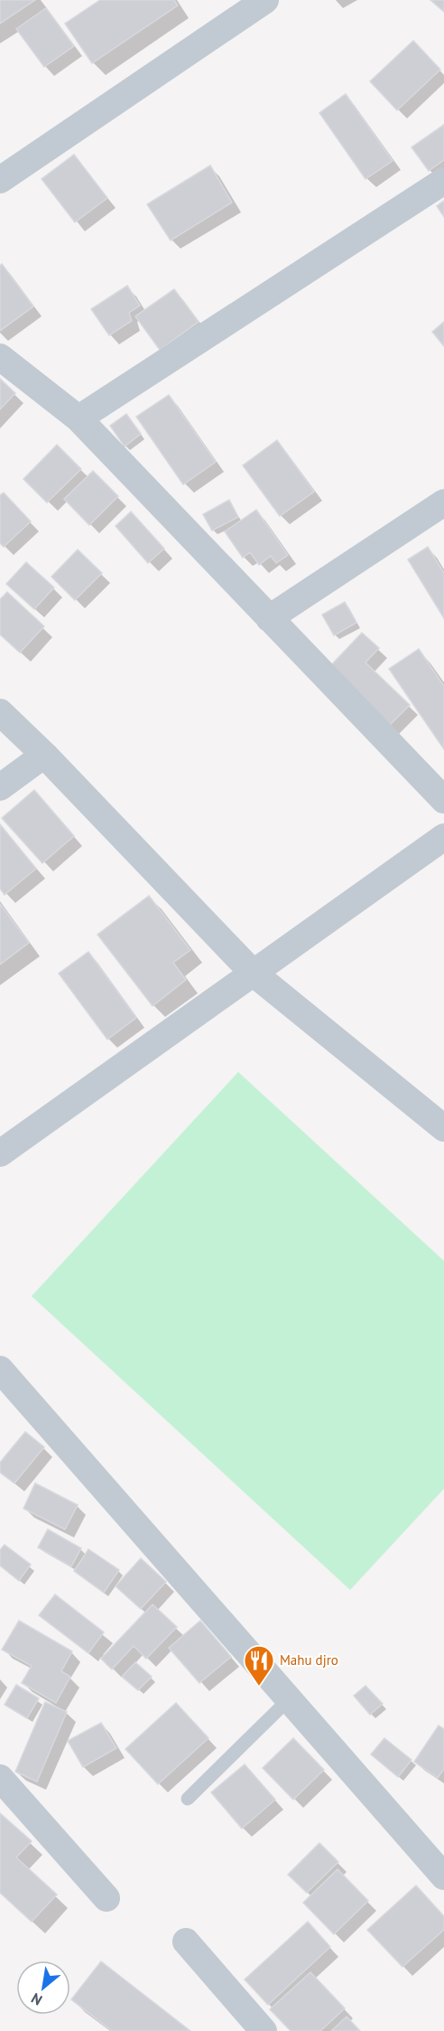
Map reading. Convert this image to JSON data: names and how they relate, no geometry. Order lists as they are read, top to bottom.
{
  "places": {
    "restaurant": ["Mahu djro"]
  },
  "north": "bottom left"
}
